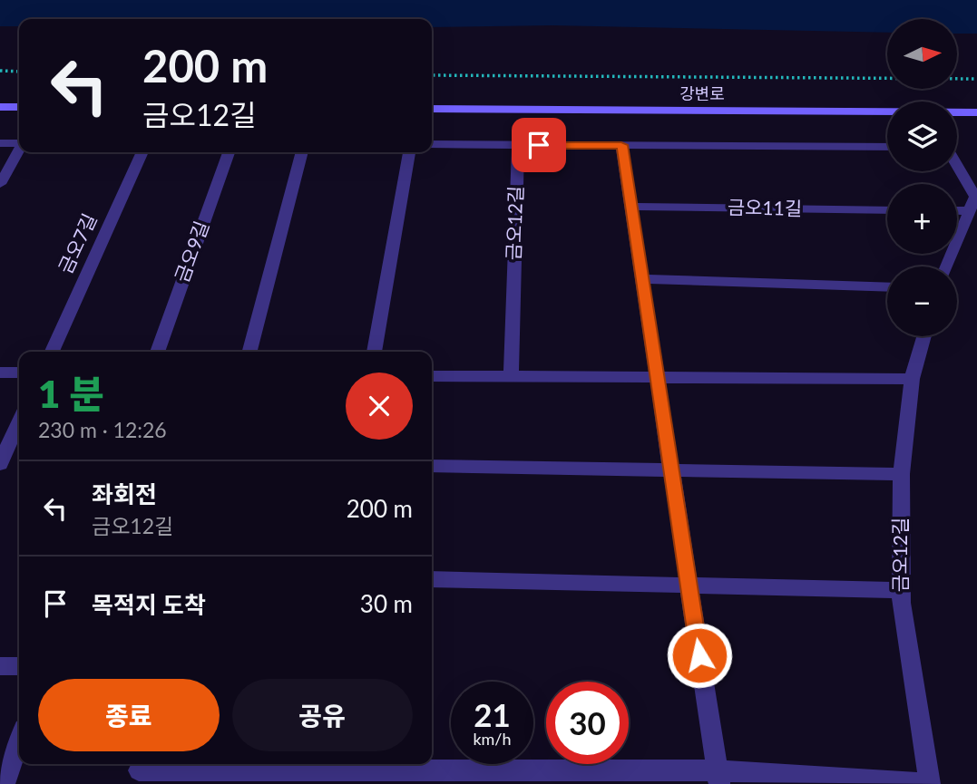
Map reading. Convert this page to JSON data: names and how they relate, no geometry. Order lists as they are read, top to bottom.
{
  "streets": {
    "street": [
      "강변로",
      "금오11길",
      "금오12길",
      "금오7길",
      "금오9길"
    ]
  },
  "north": "right",
  "page": {
    "map_buttons": ["+", "−"],
    "turn": ["200 m", "금오12길"],
    "heading": ["1 분", "230 m · 12:26"],
    "list": [
      {
        "name": "좌회전",
        "note": "금오12길",
        "value": "200 m"
      },
      {
        "name": "목적지 도착",
        "value": "30 m"
      }
    ],
    "buttons": ["종료", "공유"],
    "speed": "21 km/h",
    "limit": "30"
  }
}
